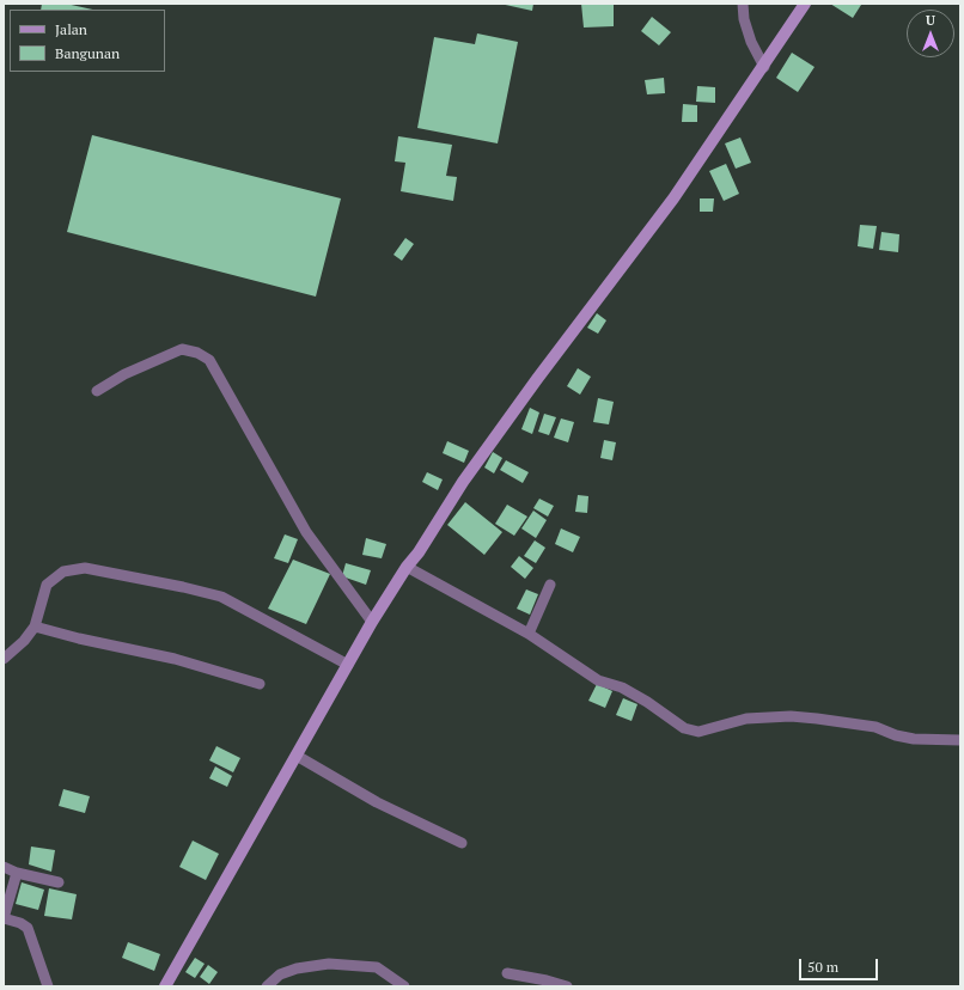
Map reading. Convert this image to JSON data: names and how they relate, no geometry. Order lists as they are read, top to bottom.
{
  "legend": ["Jalan", "Bangunan"],
  "scale_bar": "50 m",
  "north": "top"
}
